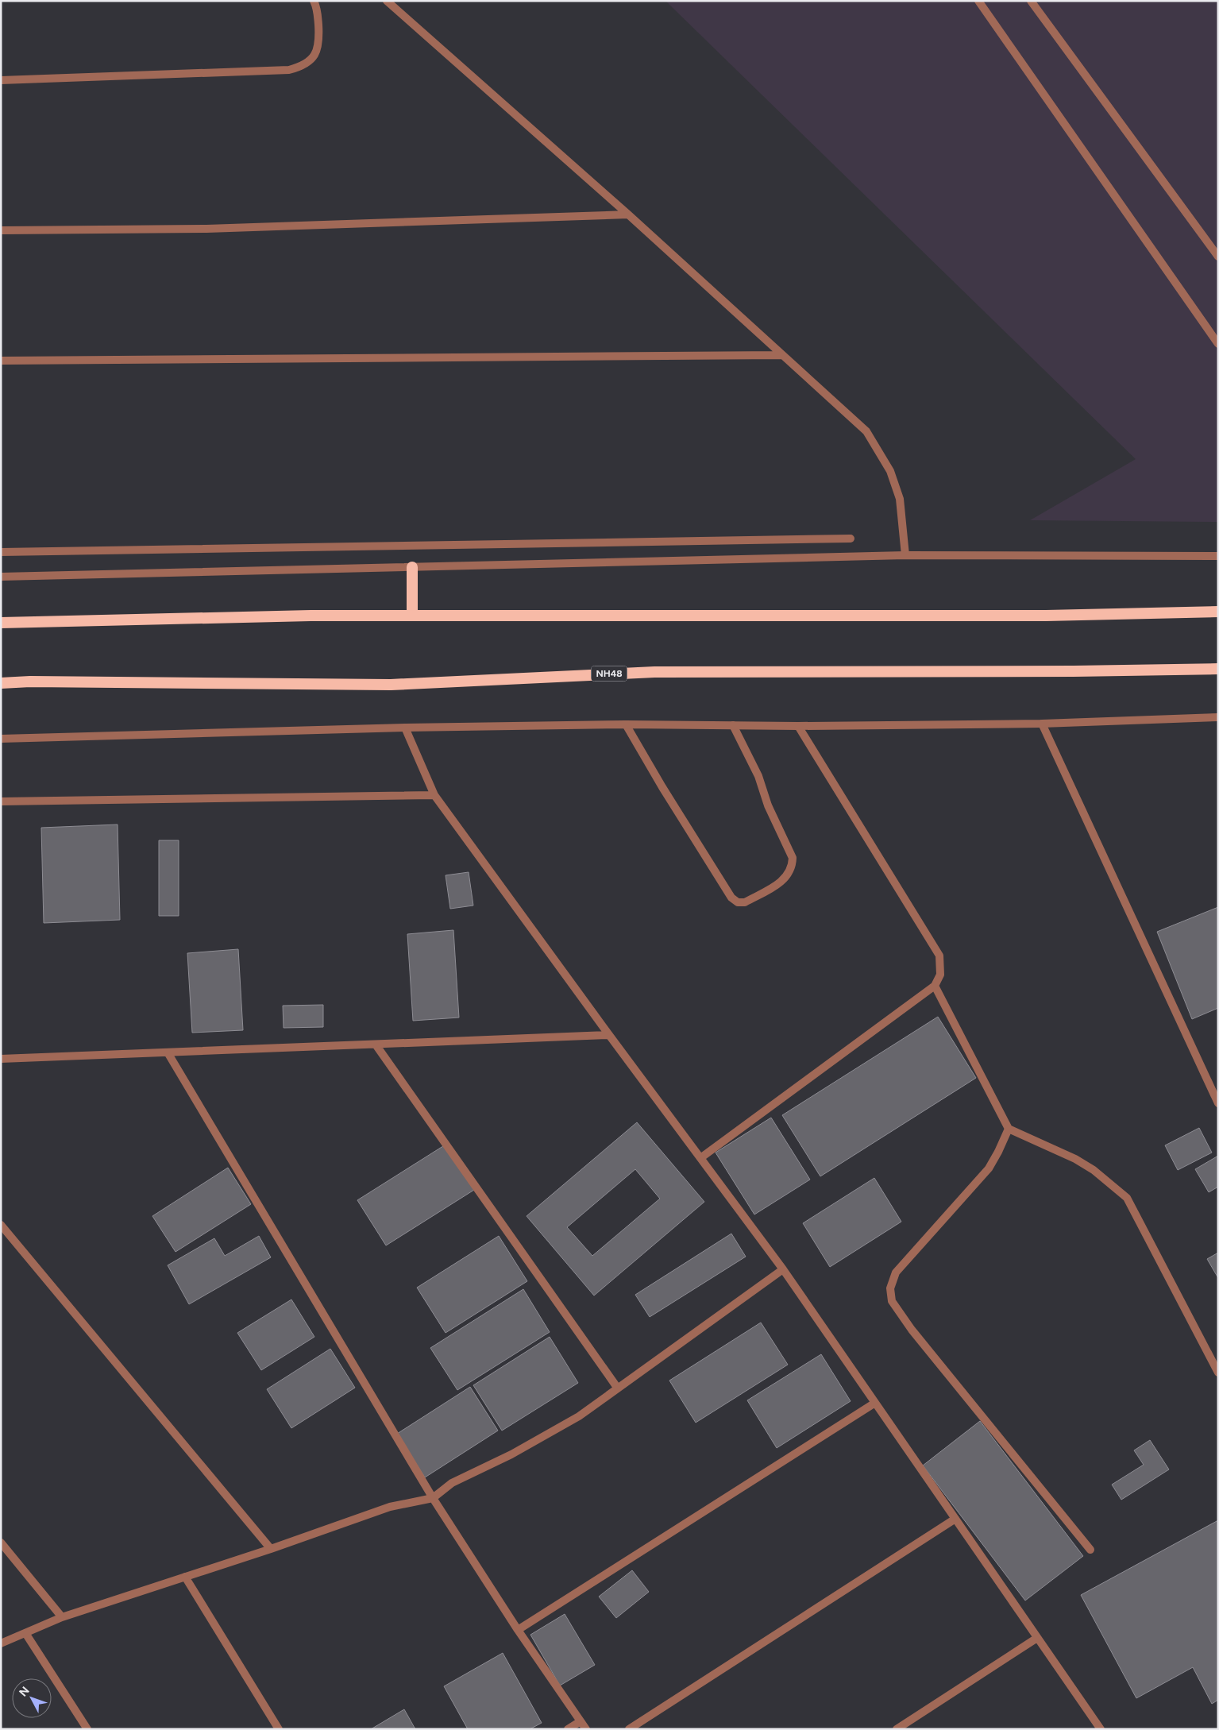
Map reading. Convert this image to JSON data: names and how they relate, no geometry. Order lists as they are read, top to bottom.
{
  "streets": {
    "highway": ["NH48"]
  },
  "north": "top left"
}
